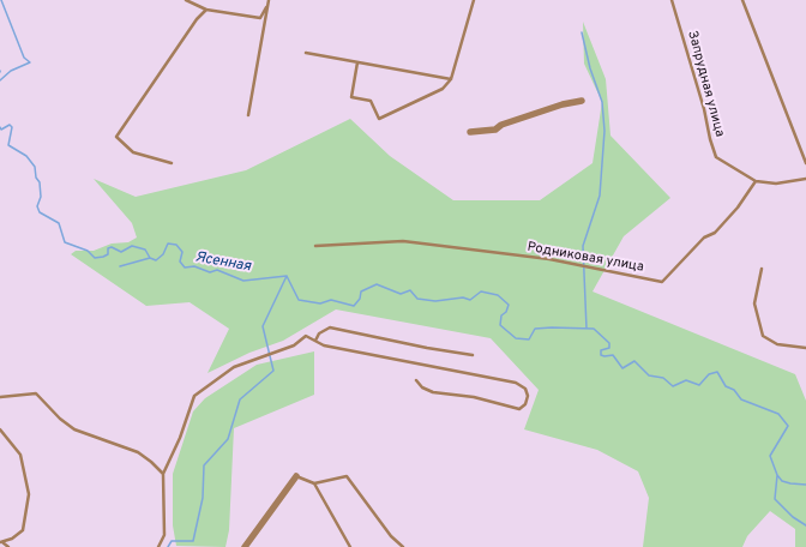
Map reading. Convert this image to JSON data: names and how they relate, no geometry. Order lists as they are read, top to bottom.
{
  "streets": {
    "lane": ["Запрудная улица", "Родниковая улица"]
  },
  "crossings": [
    ["Запрудная улица", "Родниковая улица"]
  ],
  "water": ["Ясенная"]
}
